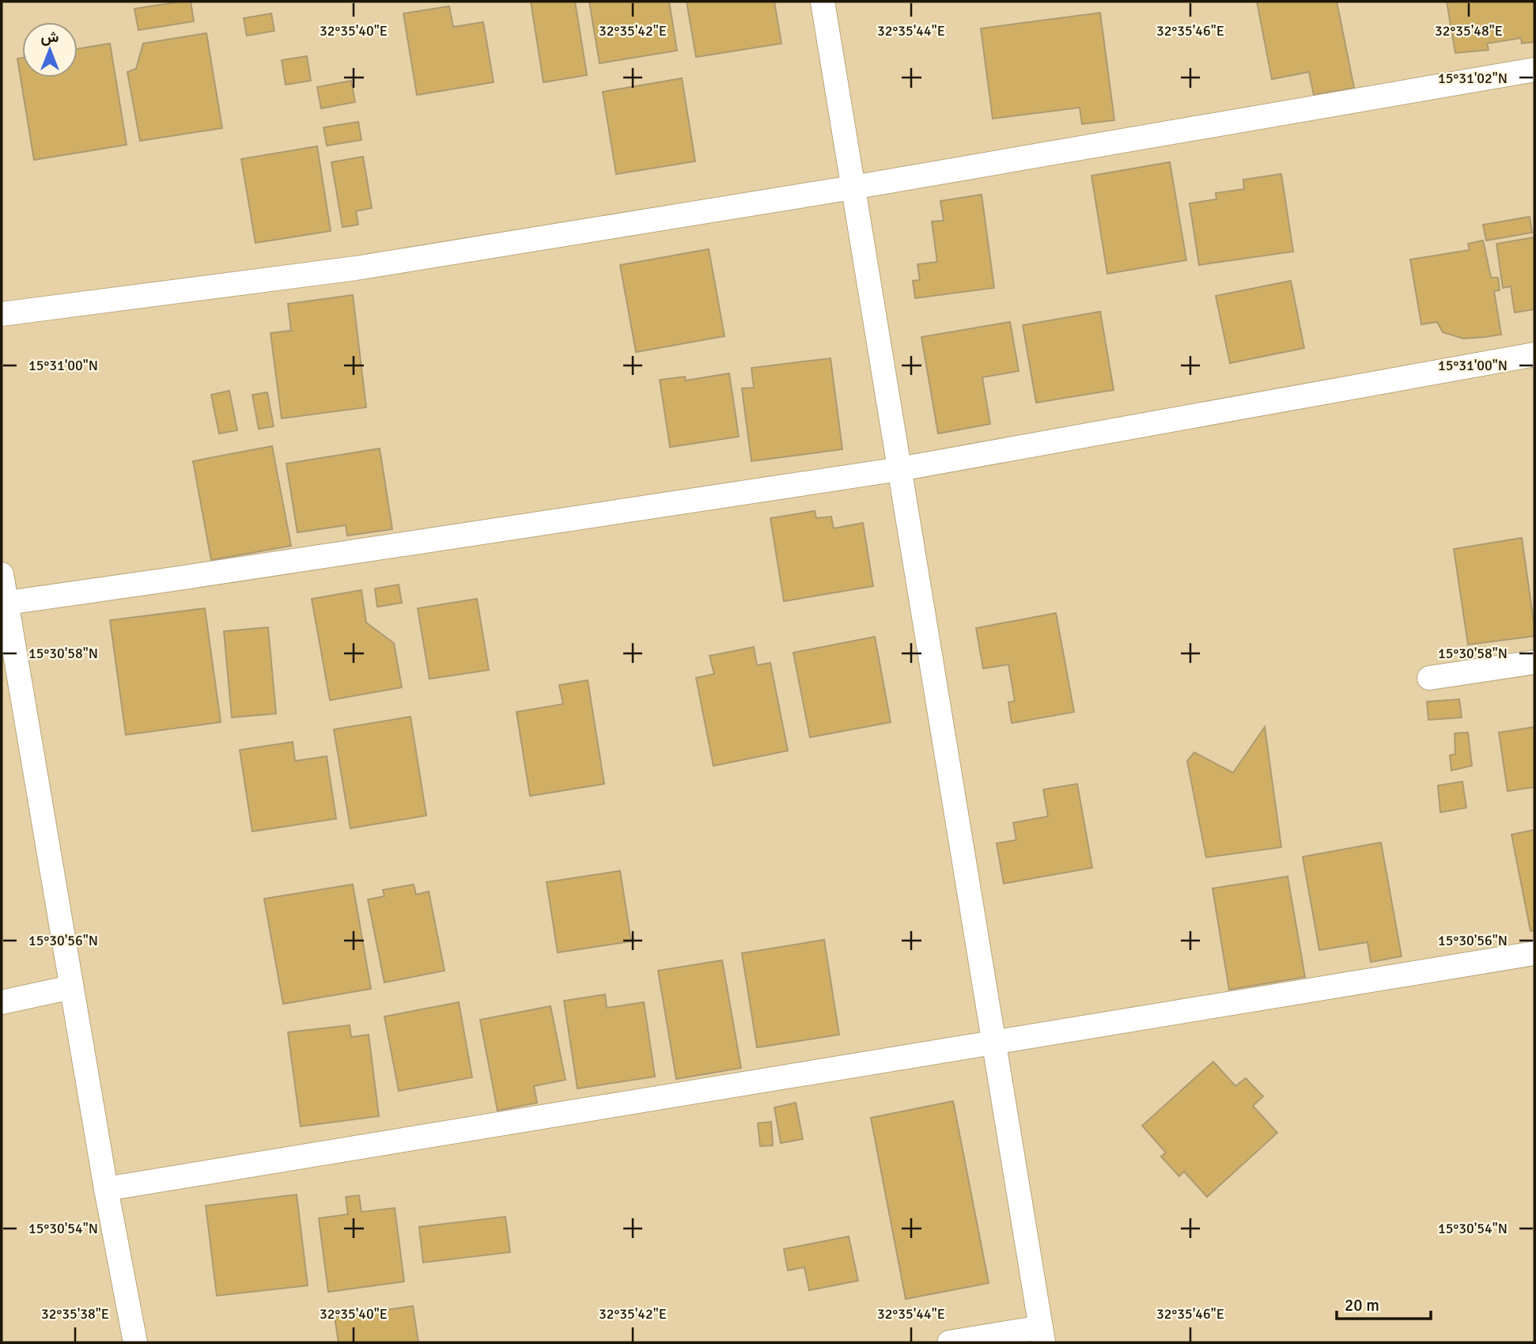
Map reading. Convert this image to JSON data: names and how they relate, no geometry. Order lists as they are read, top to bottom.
{
  "scale_bar": "20 m",
  "north": "top",
  "coordinates": [
    "32°35'40\"E",
    "32°35'42\"E",
    "32°35'44\"E",
    "32°35'46\"E",
    "32°35'48\"E",
    "15°31'02\"N",
    "15°31'00\"N",
    "15°30'58\"N",
    "15°30'56\"N",
    "15°30'54\"N",
    "32°35'38\"E"
  ]
}
